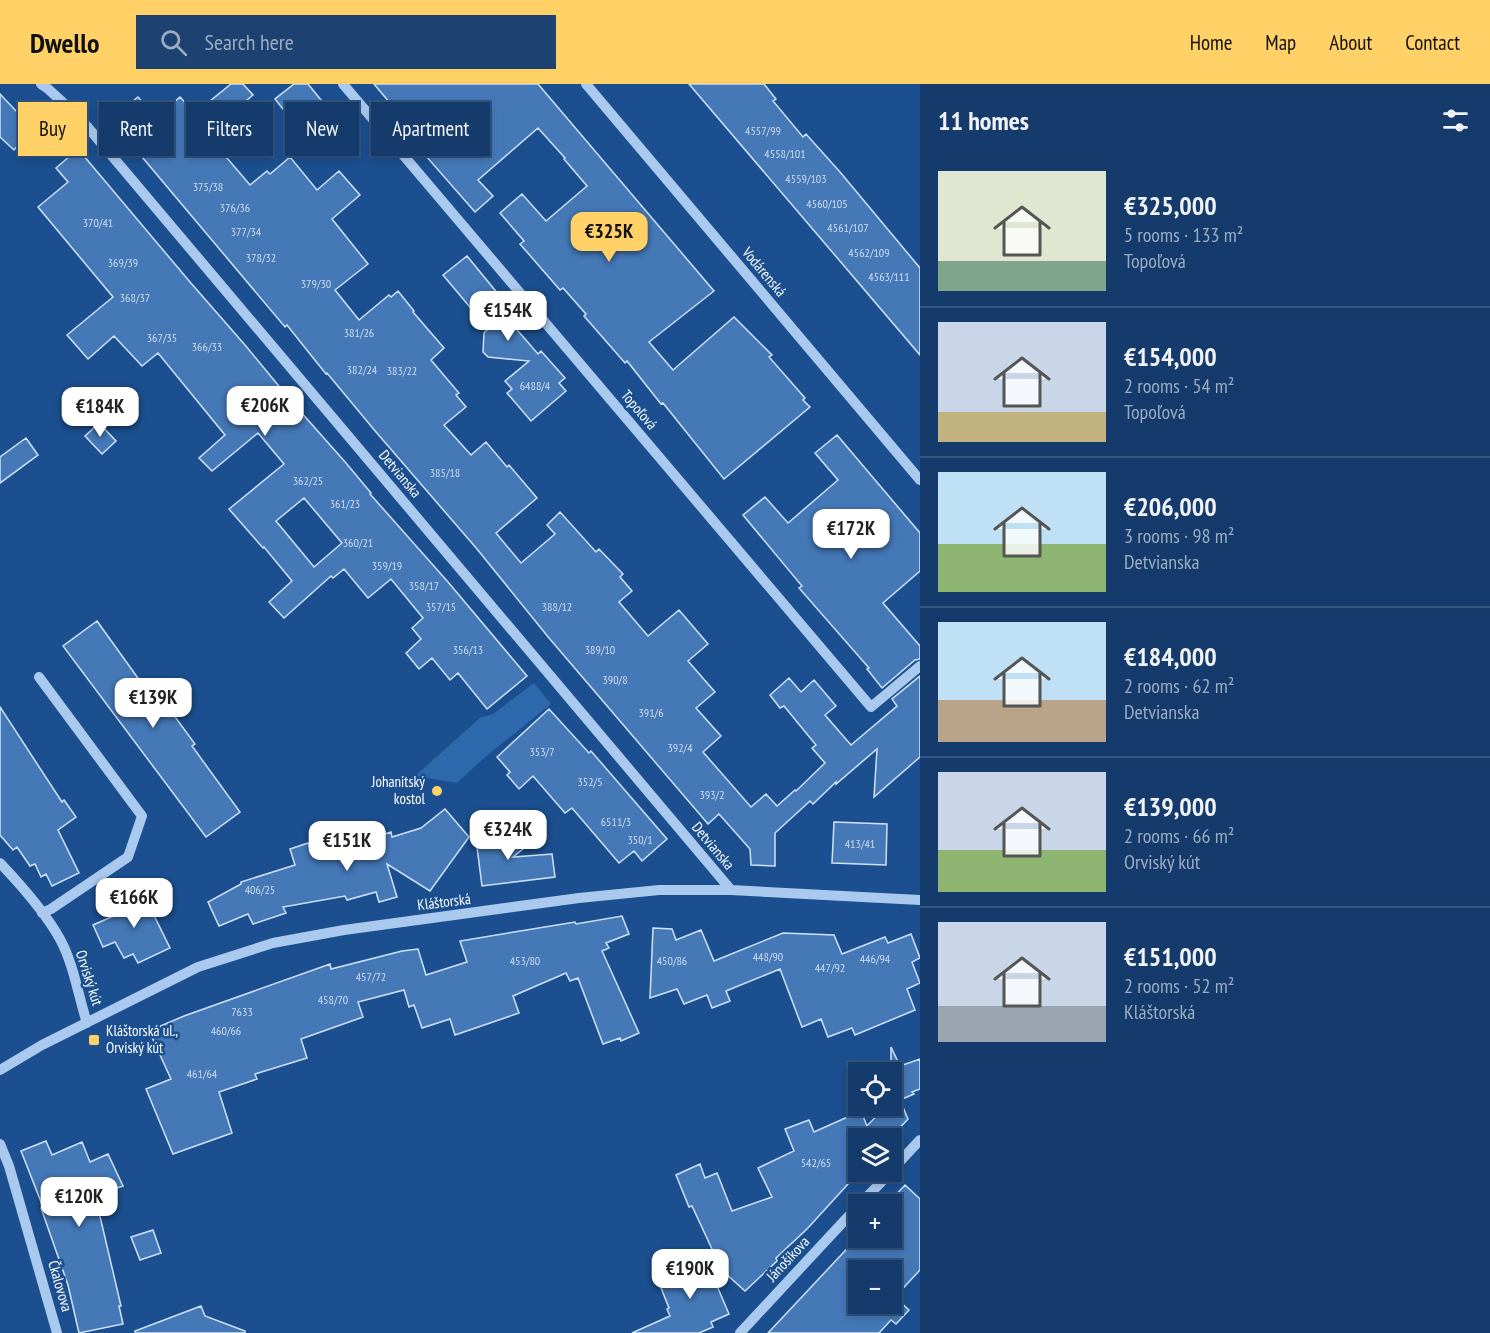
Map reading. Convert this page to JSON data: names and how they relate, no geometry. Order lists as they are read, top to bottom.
{
  "streets": {
    "street": [
      "Vodárenská",
      "Topoľová",
      "Detvianska",
      "Kláštorská",
      "Orviský kút",
      "Jánošíkova",
      "Čkalovova"
    ]
  },
  "crossings": [
    ["Detvianska", "Kláštorská"],
    ["Kláštorská", "Orviský kút"]
  ],
  "places": {
    "other": ["Johanitský kostol"],
    "transit": ["Kláštorská ul., Orviský kút"]
  },
  "house_numbers": [
    "4557/99",
    "4558/101",
    "4559/103",
    "375/38",
    "4560/105",
    "376/36",
    "370/41",
    "4561/107",
    "377/34",
    "4562/109",
    "378/32",
    "369/39",
    "4563/111",
    "379/30",
    "368/37",
    "381/26",
    "367/35",
    "366/33",
    "382/24",
    "383/22",
    "6488/4",
    "385/18",
    "362/25",
    "361/23",
    "360/21",
    "359/19",
    "358/17",
    "357/15",
    "388/12",
    "356/13",
    "389/10",
    "390/8",
    "391/6",
    "392/4",
    "353/7",
    "352/5",
    "393/2",
    "6511/3",
    "350/1",
    "413/41",
    "406/25",
    "448/90",
    "446/94",
    "453/80",
    "450/86",
    "447/92",
    "457/72",
    "458/70",
    "7633",
    "460/66",
    "461/64",
    "542/65"
  ],
  "page": {
    "header": "Dwello",
    "search": "Search here",
    "nav": [
      "Home",
      "Map",
      "About",
      "Contact"
    ],
    "heading": "11 homes",
    "chip": [
      "Buy",
      "Rent",
      "Filters",
      "New",
      "Apartment"
    ],
    "list": [
      {
        "name": "€325,000",
        "note": "5 rooms · 133 m² · Topoľová"
      },
      {
        "name": "€154,000",
        "note": "2 rooms · 54 m² · Topoľová"
      },
      {
        "name": "€206,000",
        "note": "3 rooms · 98 m² · Detvianska"
      },
      {
        "name": "€184,000",
        "note": "2 rooms · 62 m² · Detvianska"
      },
      {
        "name": "€139,000",
        "note": "2 rooms · 66 m² · Orviský kút"
      },
      {
        "name": "€151,000",
        "note": "2 rooms · 52 m² · Kláštorská"
      }
    ],
    "price": [
      "€325K",
      "€154K",
      "€206K",
      "€184K",
      "€172K",
      "€139K",
      "€324K",
      "€151K",
      "€166K",
      "€120K",
      "€190K"
    ],
    "map_buttons": ["+", "−"]
  }
}
